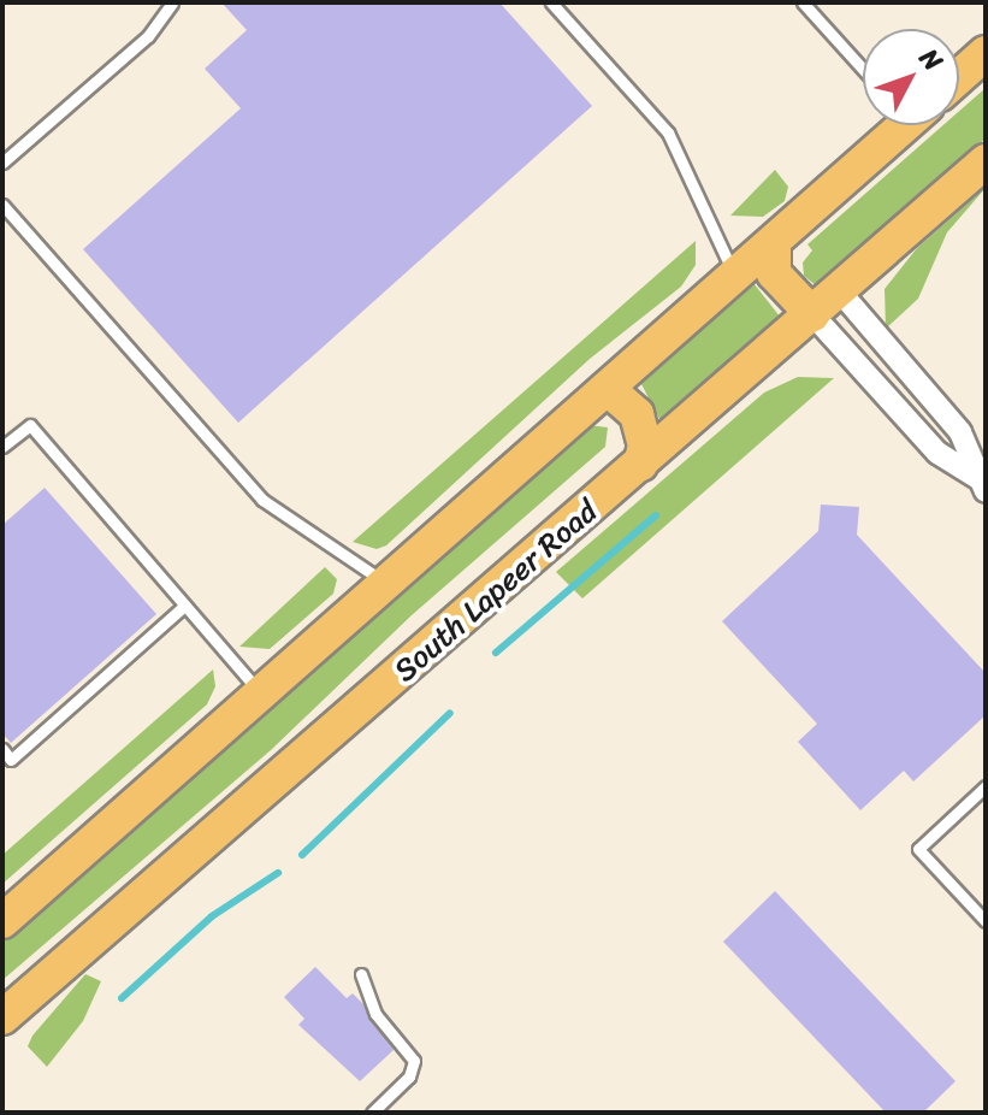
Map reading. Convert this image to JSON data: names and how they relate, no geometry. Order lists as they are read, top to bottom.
{
  "streets": {
    "main road": ["South Lapeer Road"]
  },
  "north": "top right"
}
